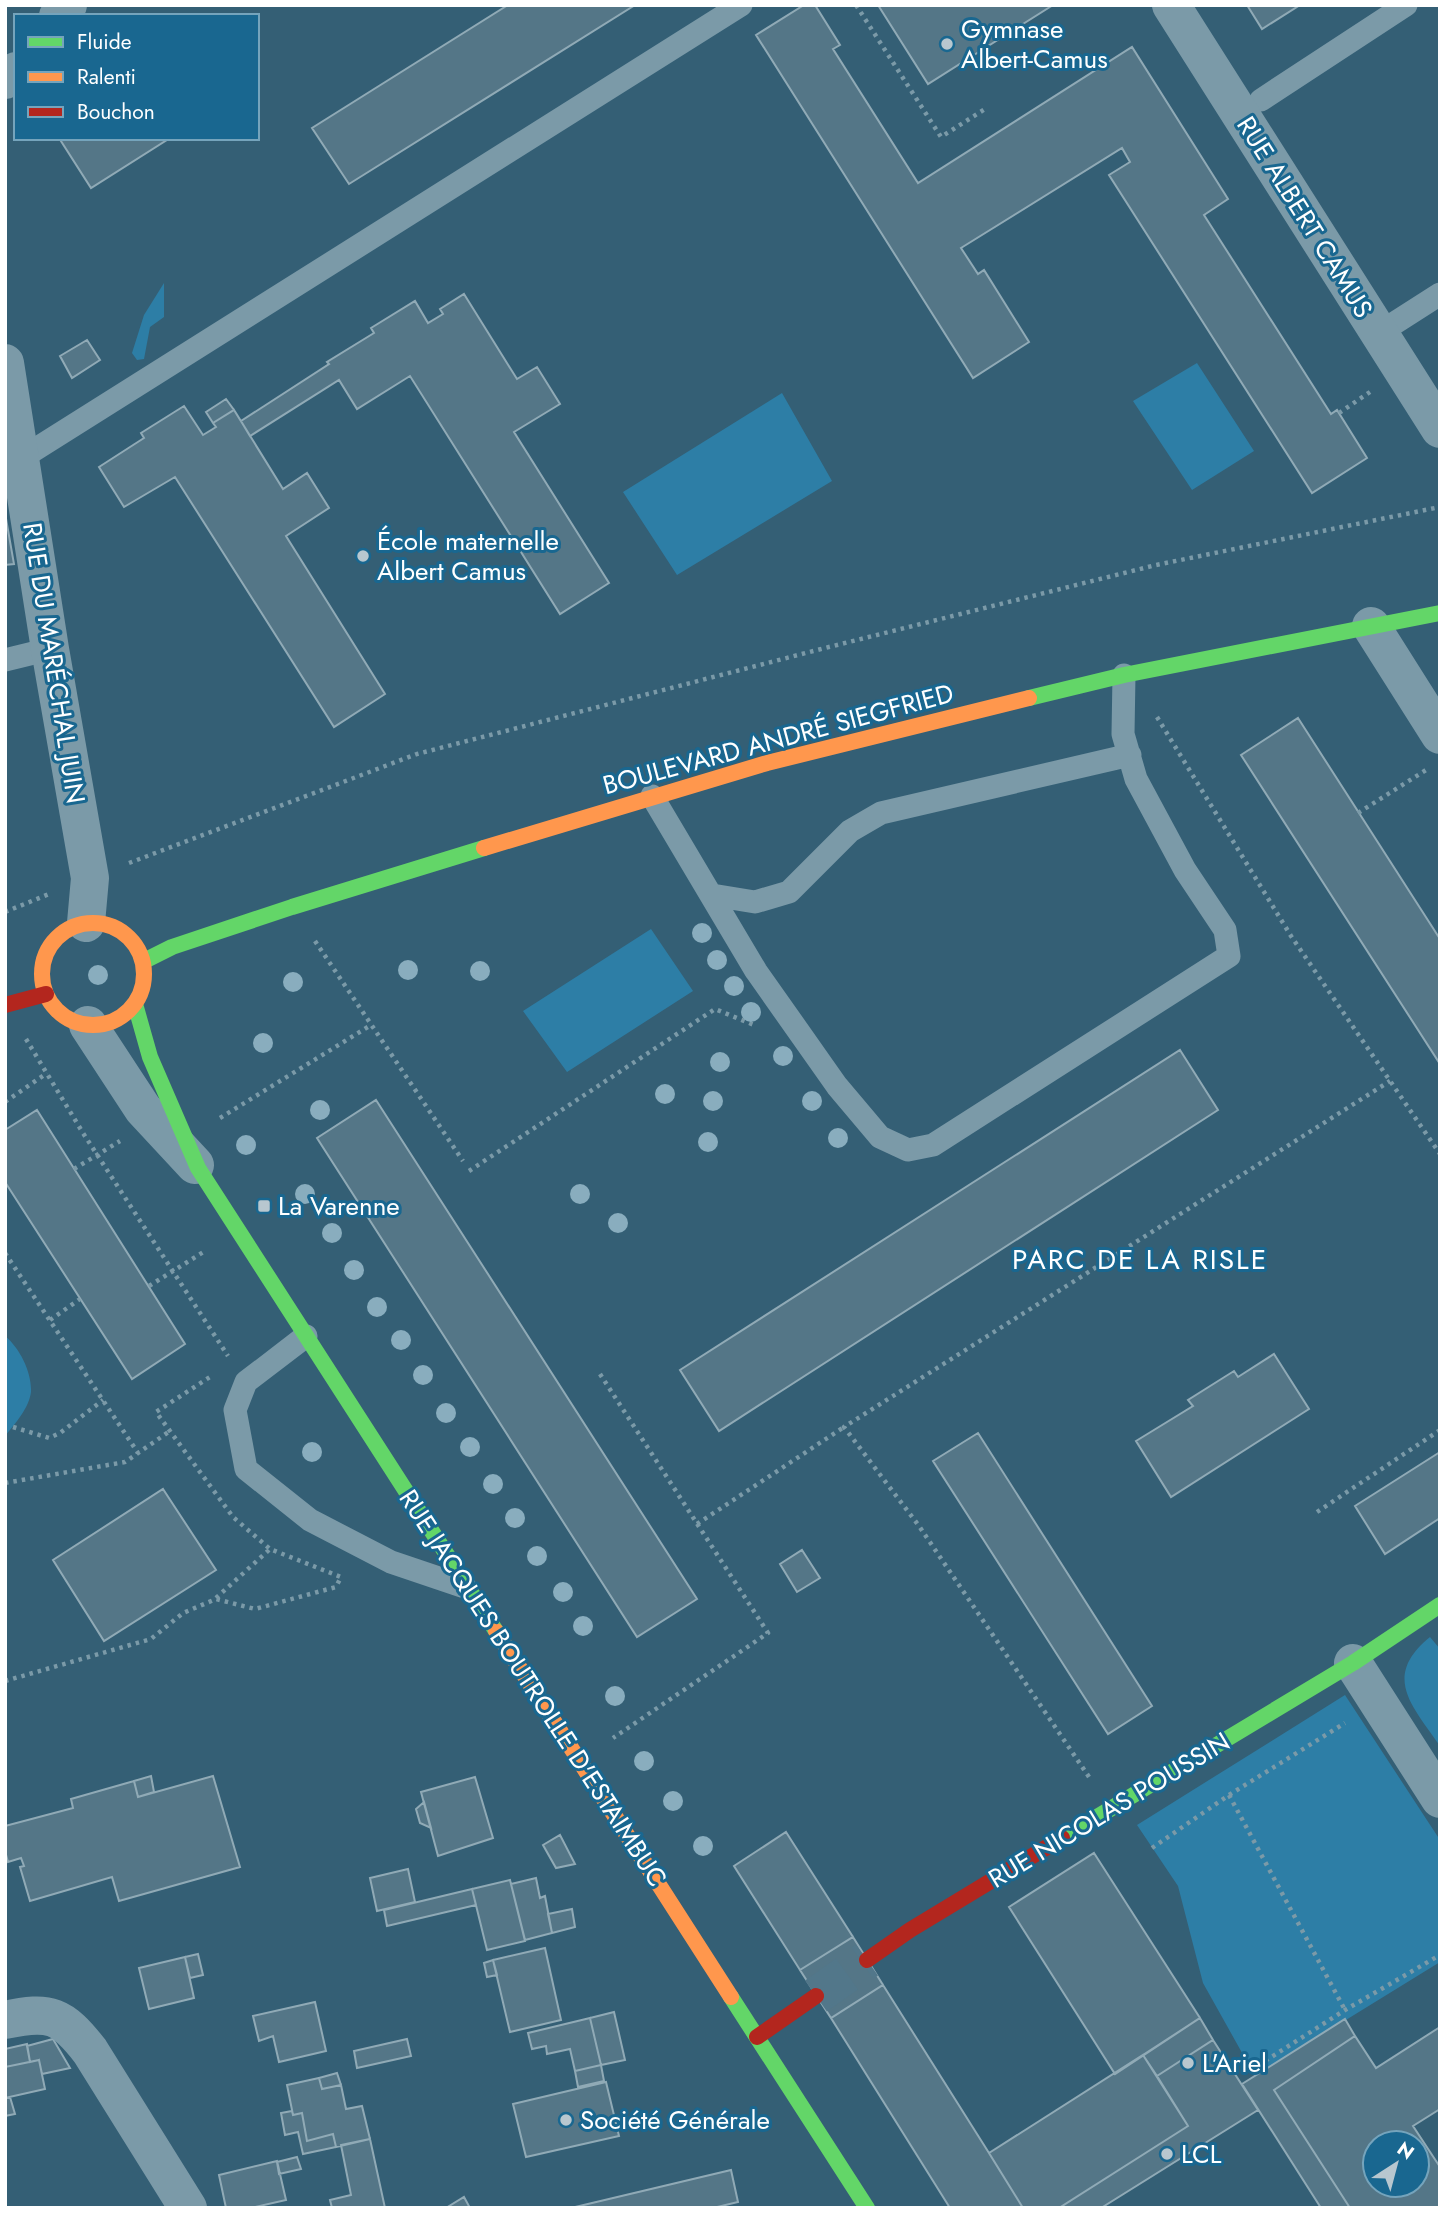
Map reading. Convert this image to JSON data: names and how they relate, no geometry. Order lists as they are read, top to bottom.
{
  "streets": {
    "street": [
      "RUE ALBERT CAMUS",
      "RUE DU MARÉCHAL JUIN",
      "BOULEVARD ANDRÉ SIEGFRIED",
      "RUE JACQUES BOUTROLLE D'ESTAIMBUC",
      "RUE NICOLAS POUSSIN"
    ]
  },
  "crossings": [
    ["RUE DU MARÉCHAL JUIN", "BOULEVARD ANDRÉ SIEGFRIED"],
    ["RUE DU MARÉCHAL JUIN", "RUE JACQUES BOUTROLLE D'ESTAIMBUC"],
    ["BOULEVARD ANDRÉ SIEGFRIED", "RUE JACQUES BOUTROLLE D'ESTAIMBUC"]
  ],
  "districts": ["PARC DE LA RISLE"],
  "places": {
    "other": [
      "Gymnase Albert-Camus",
      "École maternelle Albert Camus",
      "L'Ariel",
      "Société Générale",
      "LCL"
    ],
    "transit": ["La Varenne"]
  },
  "legend": ["Fluide", "Ralenti", "Bouchon"],
  "north": "top right"
}
